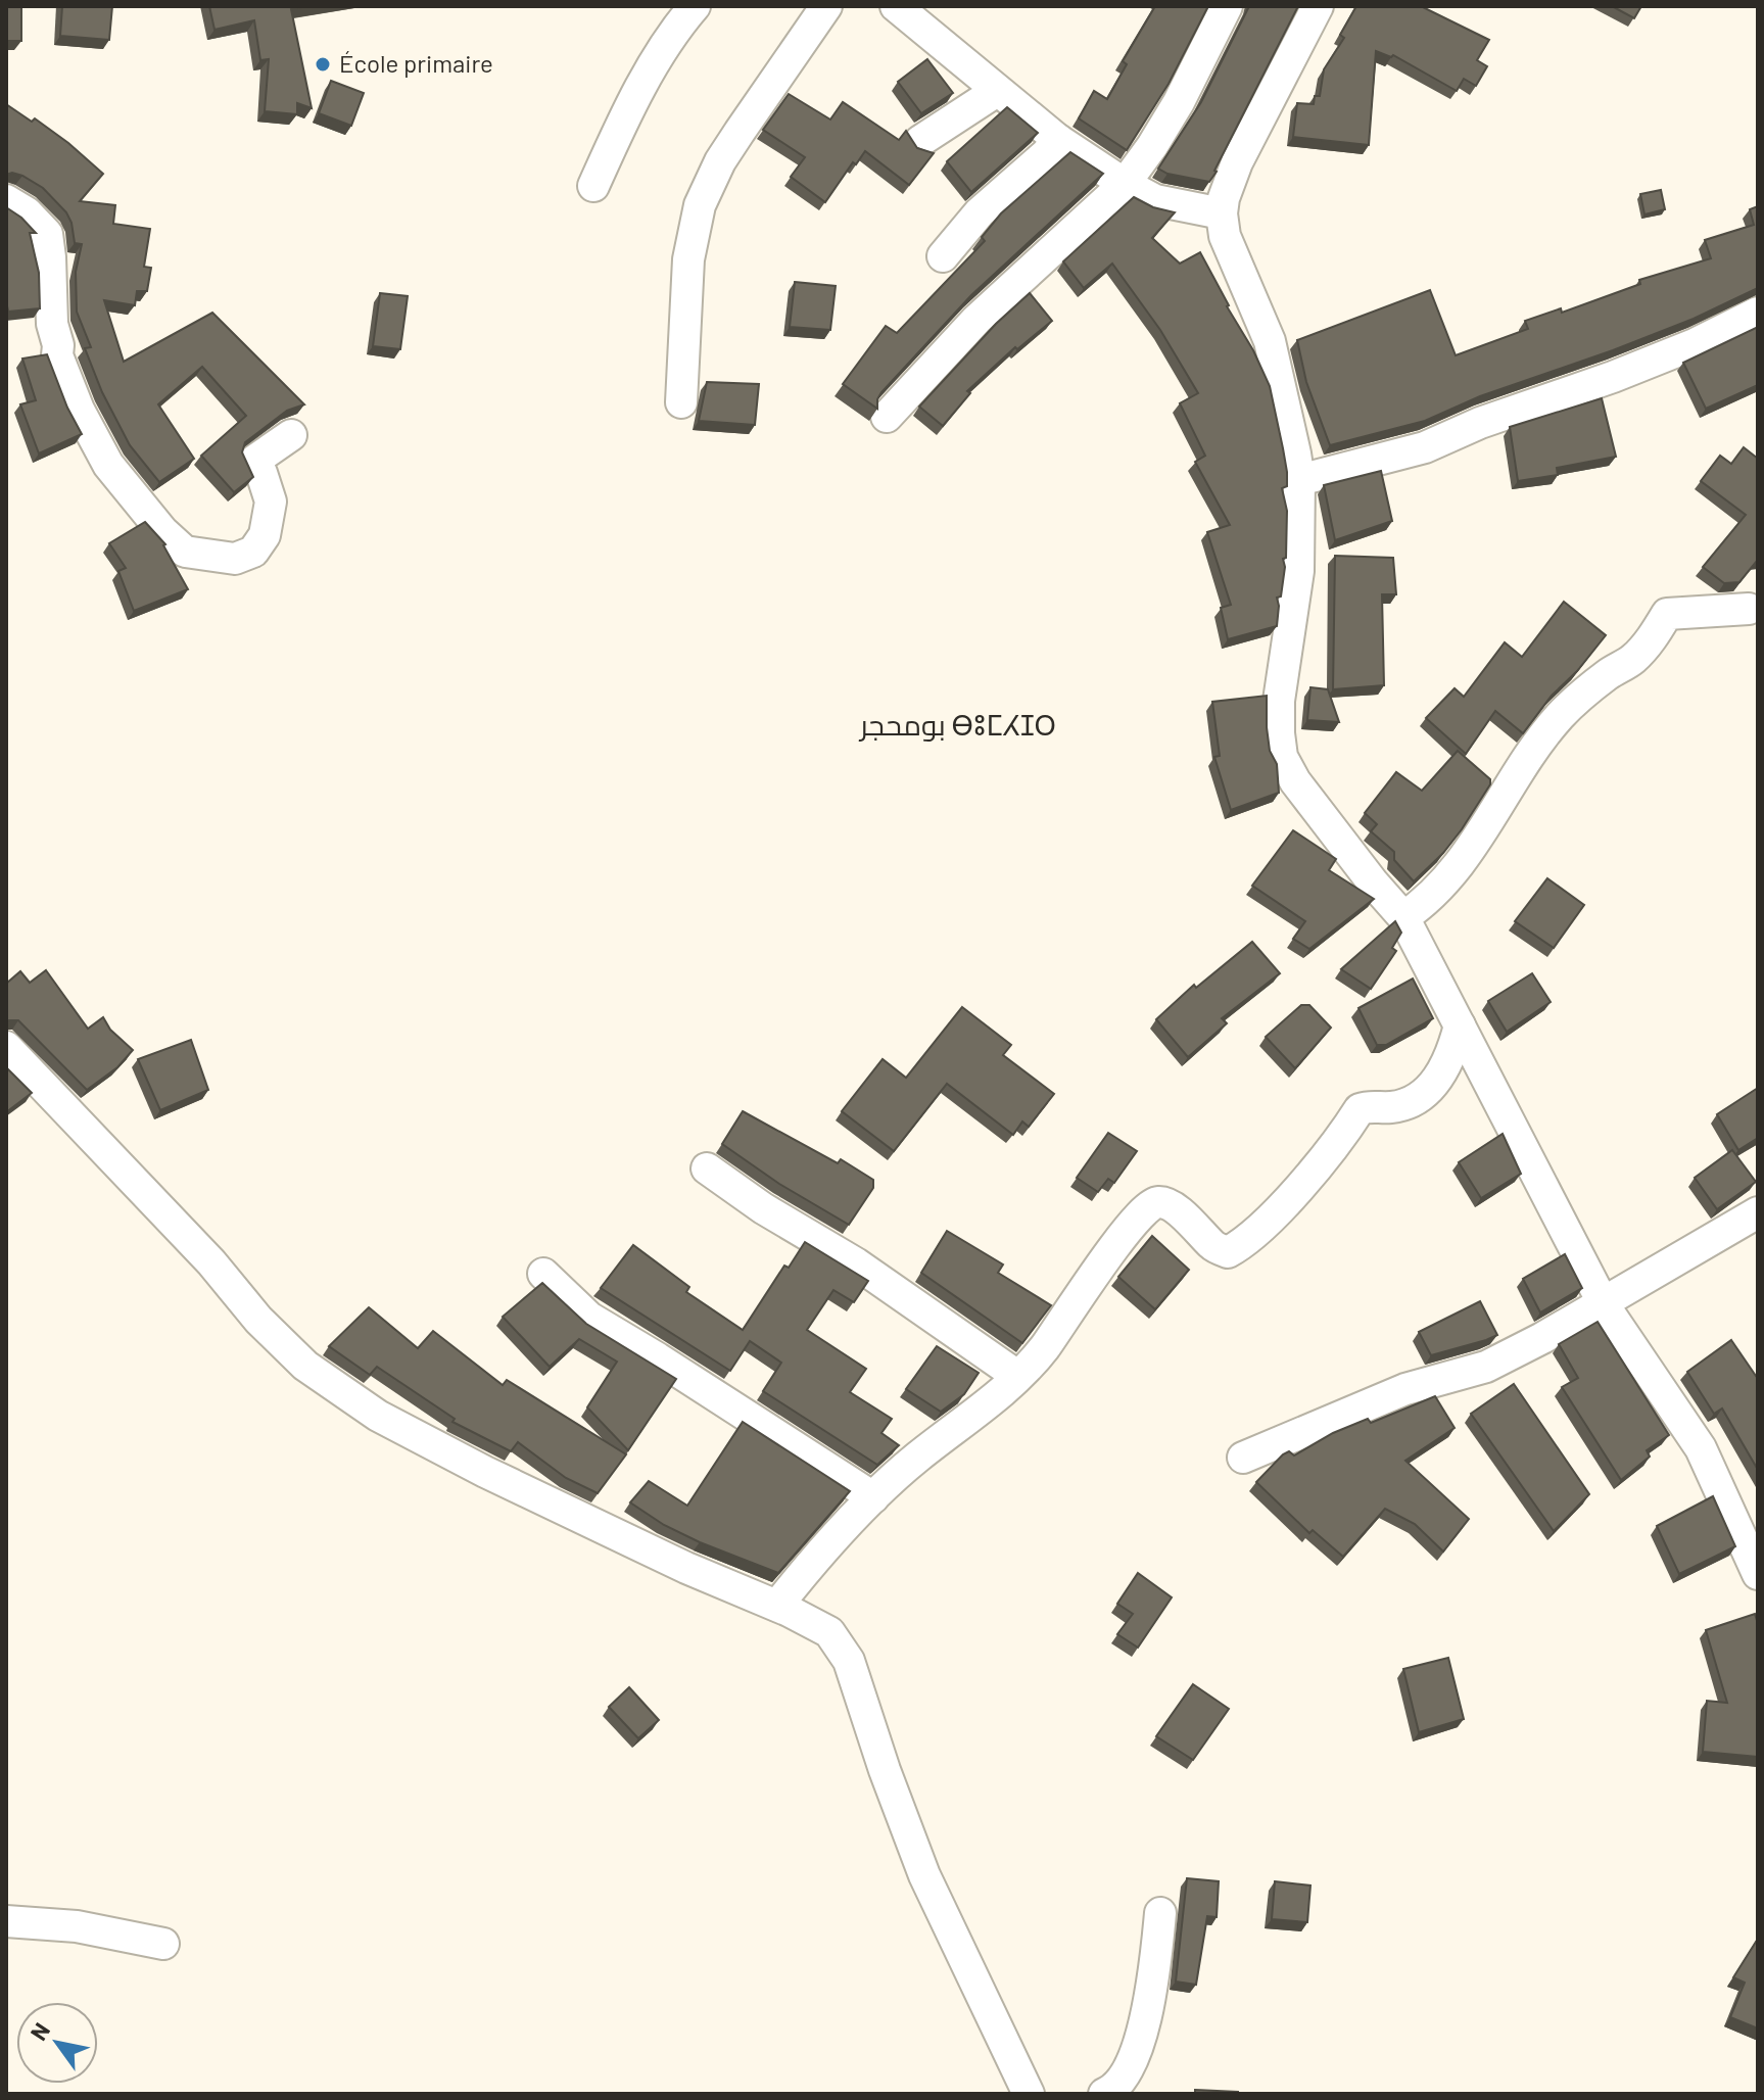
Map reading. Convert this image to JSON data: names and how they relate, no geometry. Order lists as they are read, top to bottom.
{
  "districts": ["بومحجر ⴱⵓⵎⵃⵊⵔ"],
  "places": ["École primaire"],
  "north": "top left"
}
